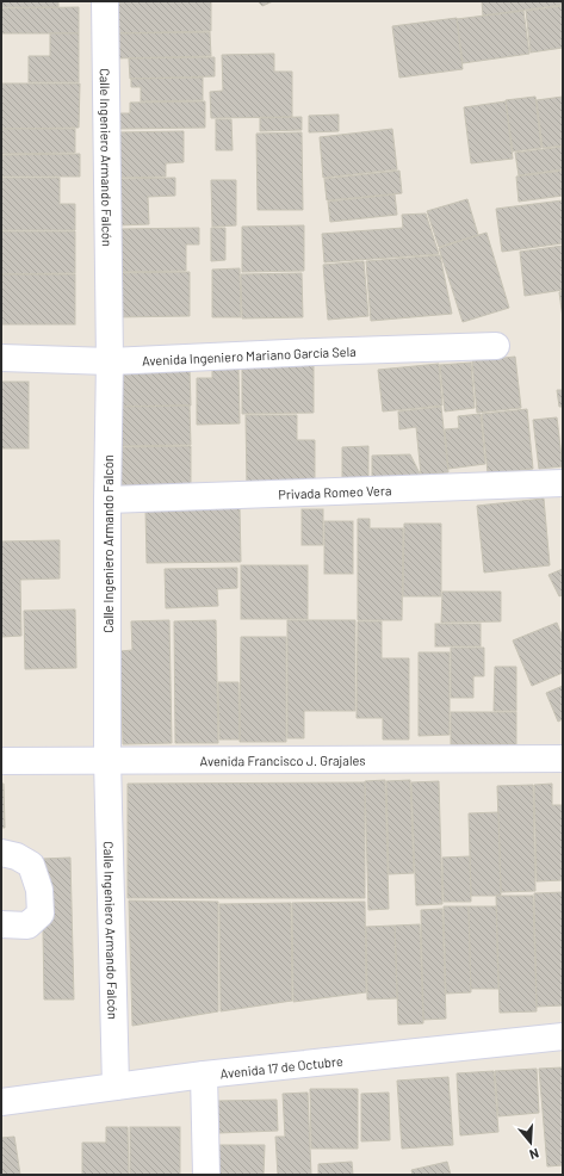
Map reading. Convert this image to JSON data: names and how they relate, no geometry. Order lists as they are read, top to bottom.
{
  "streets": {
    "street": [
      "Calle Ingeniero Armando Falcón",
      "Avenida Ingeniero Mariano García Sela",
      "Privada Romeo Vera",
      "Avenida Francisco J. Grajales",
      "Avenida 17 de Octubre"
    ]
  },
  "crossings": [
    ["Calle Ingeniero Armando Falcón", "Avenida Ingeniero Mariano García Sela"],
    ["Calle Ingeniero Armando Falcón", "Privada Romeo Vera"],
    ["Calle Ingeniero Armando Falcón", "Avenida Francisco J. Grajales"],
    ["Calle Ingeniero Armando Falcón", "Avenida 17 de Octubre"]
  ],
  "north": "bottom"
}
